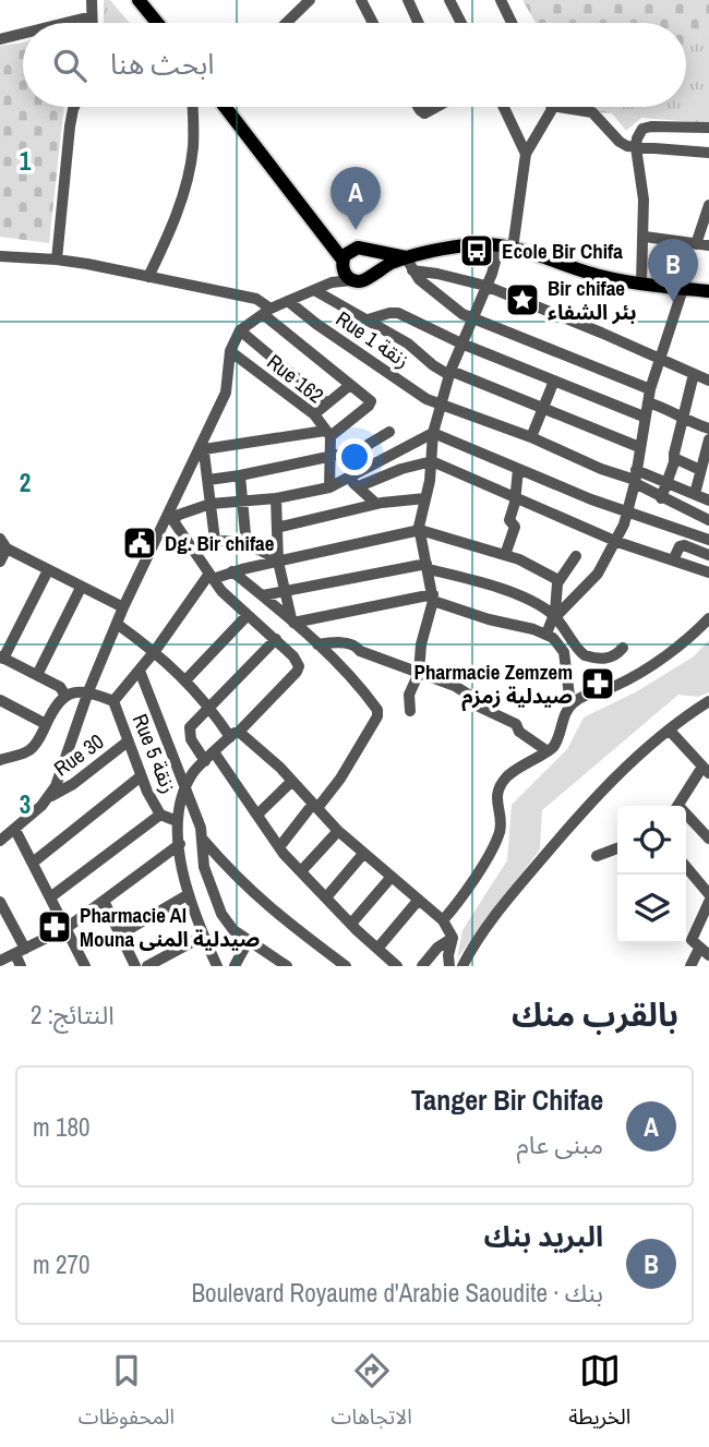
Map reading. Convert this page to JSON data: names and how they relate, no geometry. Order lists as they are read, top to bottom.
{
  "streets": {
    "street": [
      "Rue 1 زنقة",
      "Rue 162",
      "Rue 5 زنقة",
      "Rue 30"
    ]
  },
  "crossings": [
    ["Rue 5 زنقة", "Rue 30"]
  ],
  "places": {
    "bus stop": ["Ecole Bir Chifa"],
    "place": ["Bir chifae بئر الشفاء"],
    "public building": ["Dg. Bir chifae"],
    "pharmacy": ["Pharmacie Zemzem صيدلية زمزم", "Pharmacie Al Mouna صيدلية المنى"]
  },
  "page": {
    "search": "ابحث هنا",
    "pins": ["A", "B"],
    "heading": ["بالقرب منك", "النتائج: 2"],
    "list": [
      {
        "mark": "A",
        "name": "Tanger Bir Chifae",
        "note": "مبنى عام",
        "value": "180 m"
      },
      {
        "mark": "B",
        "name": "البريد بنك",
        "note": "بنك · Boulevard Royaume d'Arabie Saoudite",
        "value": "270 m"
      }
    ],
    "nav": ["الخريطة", "الاتجاهات", "المحفوظات"]
  },
  "grid": {
    "rows": ["1", "2", "3"]
  }
}
